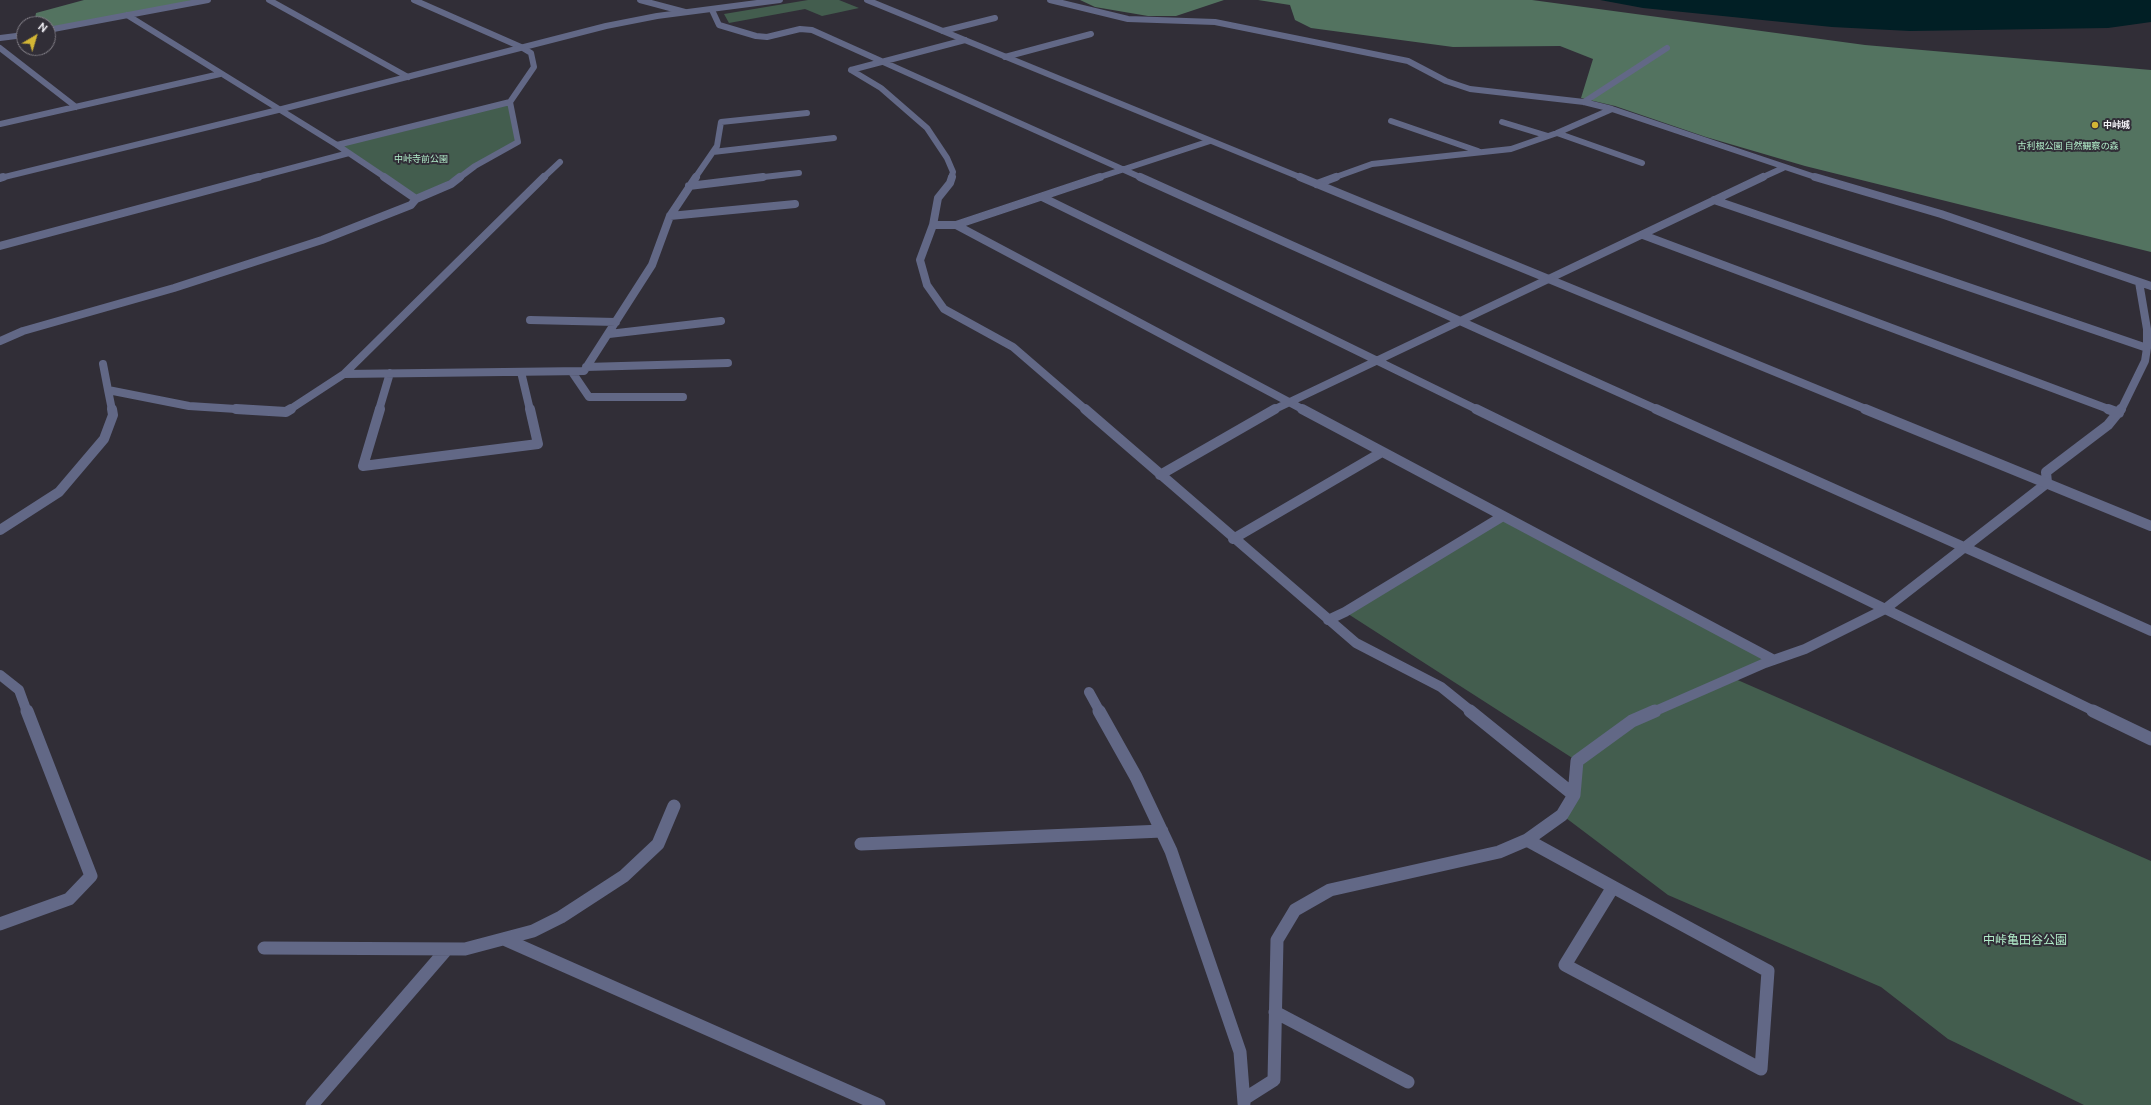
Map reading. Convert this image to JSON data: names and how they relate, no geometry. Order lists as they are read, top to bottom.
{
  "parks": ["古利根公園 自然観察の森", "中峠寺前公園", "中峠亀田谷公園"],
  "places": ["中峠城"],
  "north": "top right"
}
